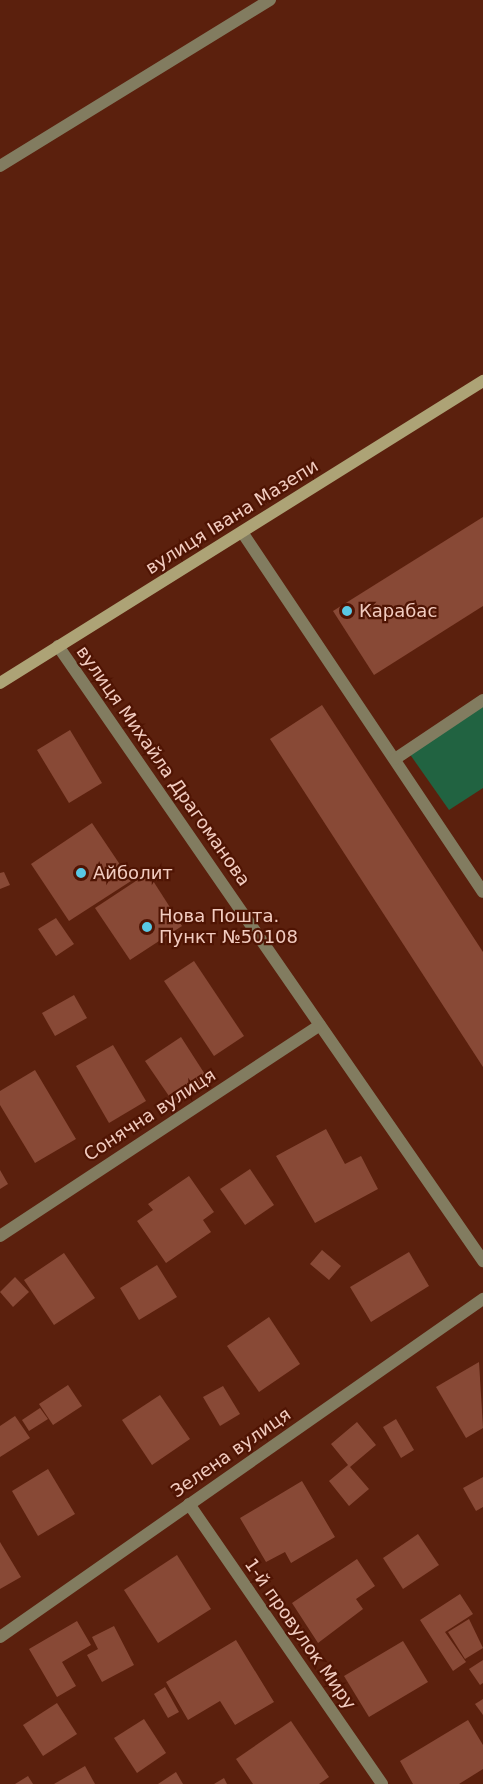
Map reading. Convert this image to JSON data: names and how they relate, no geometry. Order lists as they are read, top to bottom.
{
  "streets": {
    "main road": ["вулиця Івана Мазепи"],
    "street": [
      "вулиця Михайла Драгоманова",
      "Сонячна вулиця",
      "Зелена вулиця",
      "1-й провулок Миру"
    ]
  },
  "crossings": [
    ["вулиця Івана Мазепи", "вулиця Михайла Драгоманова"],
    ["вулиця Михайла Драгоманова", "Сонячна вулиця"],
    ["Зелена вулиця", "1-й провулок Миру"]
  ],
  "places": ["Карабас", "Айболит", "Нова Пошта. Пункт №50108"]
}
